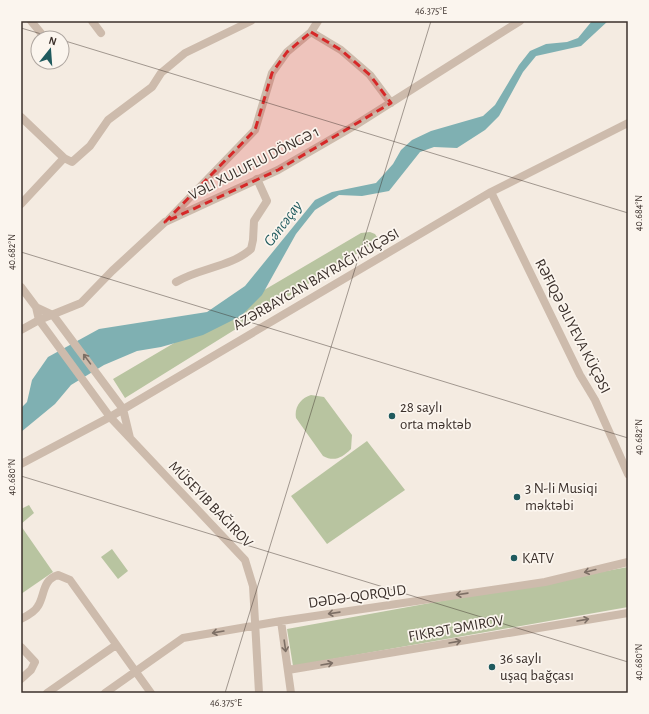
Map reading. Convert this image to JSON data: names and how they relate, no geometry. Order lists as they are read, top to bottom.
{
  "streets": {
    "street": [
      "VƏLI XULUFLU DÖNGƏ 1",
      "RƏFIQƏ ƏLIYEVA KÜÇƏSI",
      "DƏDƏ-QORQUD",
      "FIKRƏT ƏMIROV"
    ]
  },
  "one_way": ["DƏDƏ-QORQUD", "FIKRƏT ƏMIROV"],
  "water": ["Gəncəçay"],
  "places": [
    "28 saylı orta məktəb",
    "3 N-li Musiqi məktəbi",
    "KATV",
    "36 saylı uşaq bağçası"
  ],
  "north": "top",
  "coordinates": [
    "46.375°E",
    "40.684°N",
    "40.682°N",
    "40.680°N"
  ]
}
